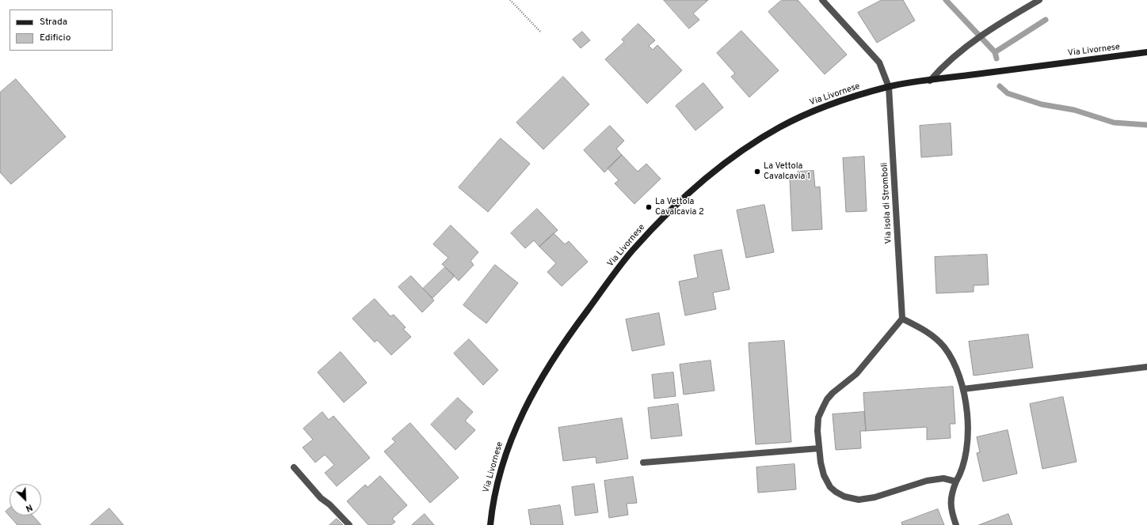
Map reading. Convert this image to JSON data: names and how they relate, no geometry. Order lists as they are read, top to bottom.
{
  "streets": {
    "street": ["Via Livornese", "Via Isola di Stromboli"]
  },
  "crossings": [
    ["Via Livornese", "Via Isola di Stromboli"]
  ],
  "places": ["La Vettola Cavalcavia 1", "La Vettola Cavalcavia 2"],
  "legend": ["Strada", "Edificio"],
  "north": "bottom right"
}
